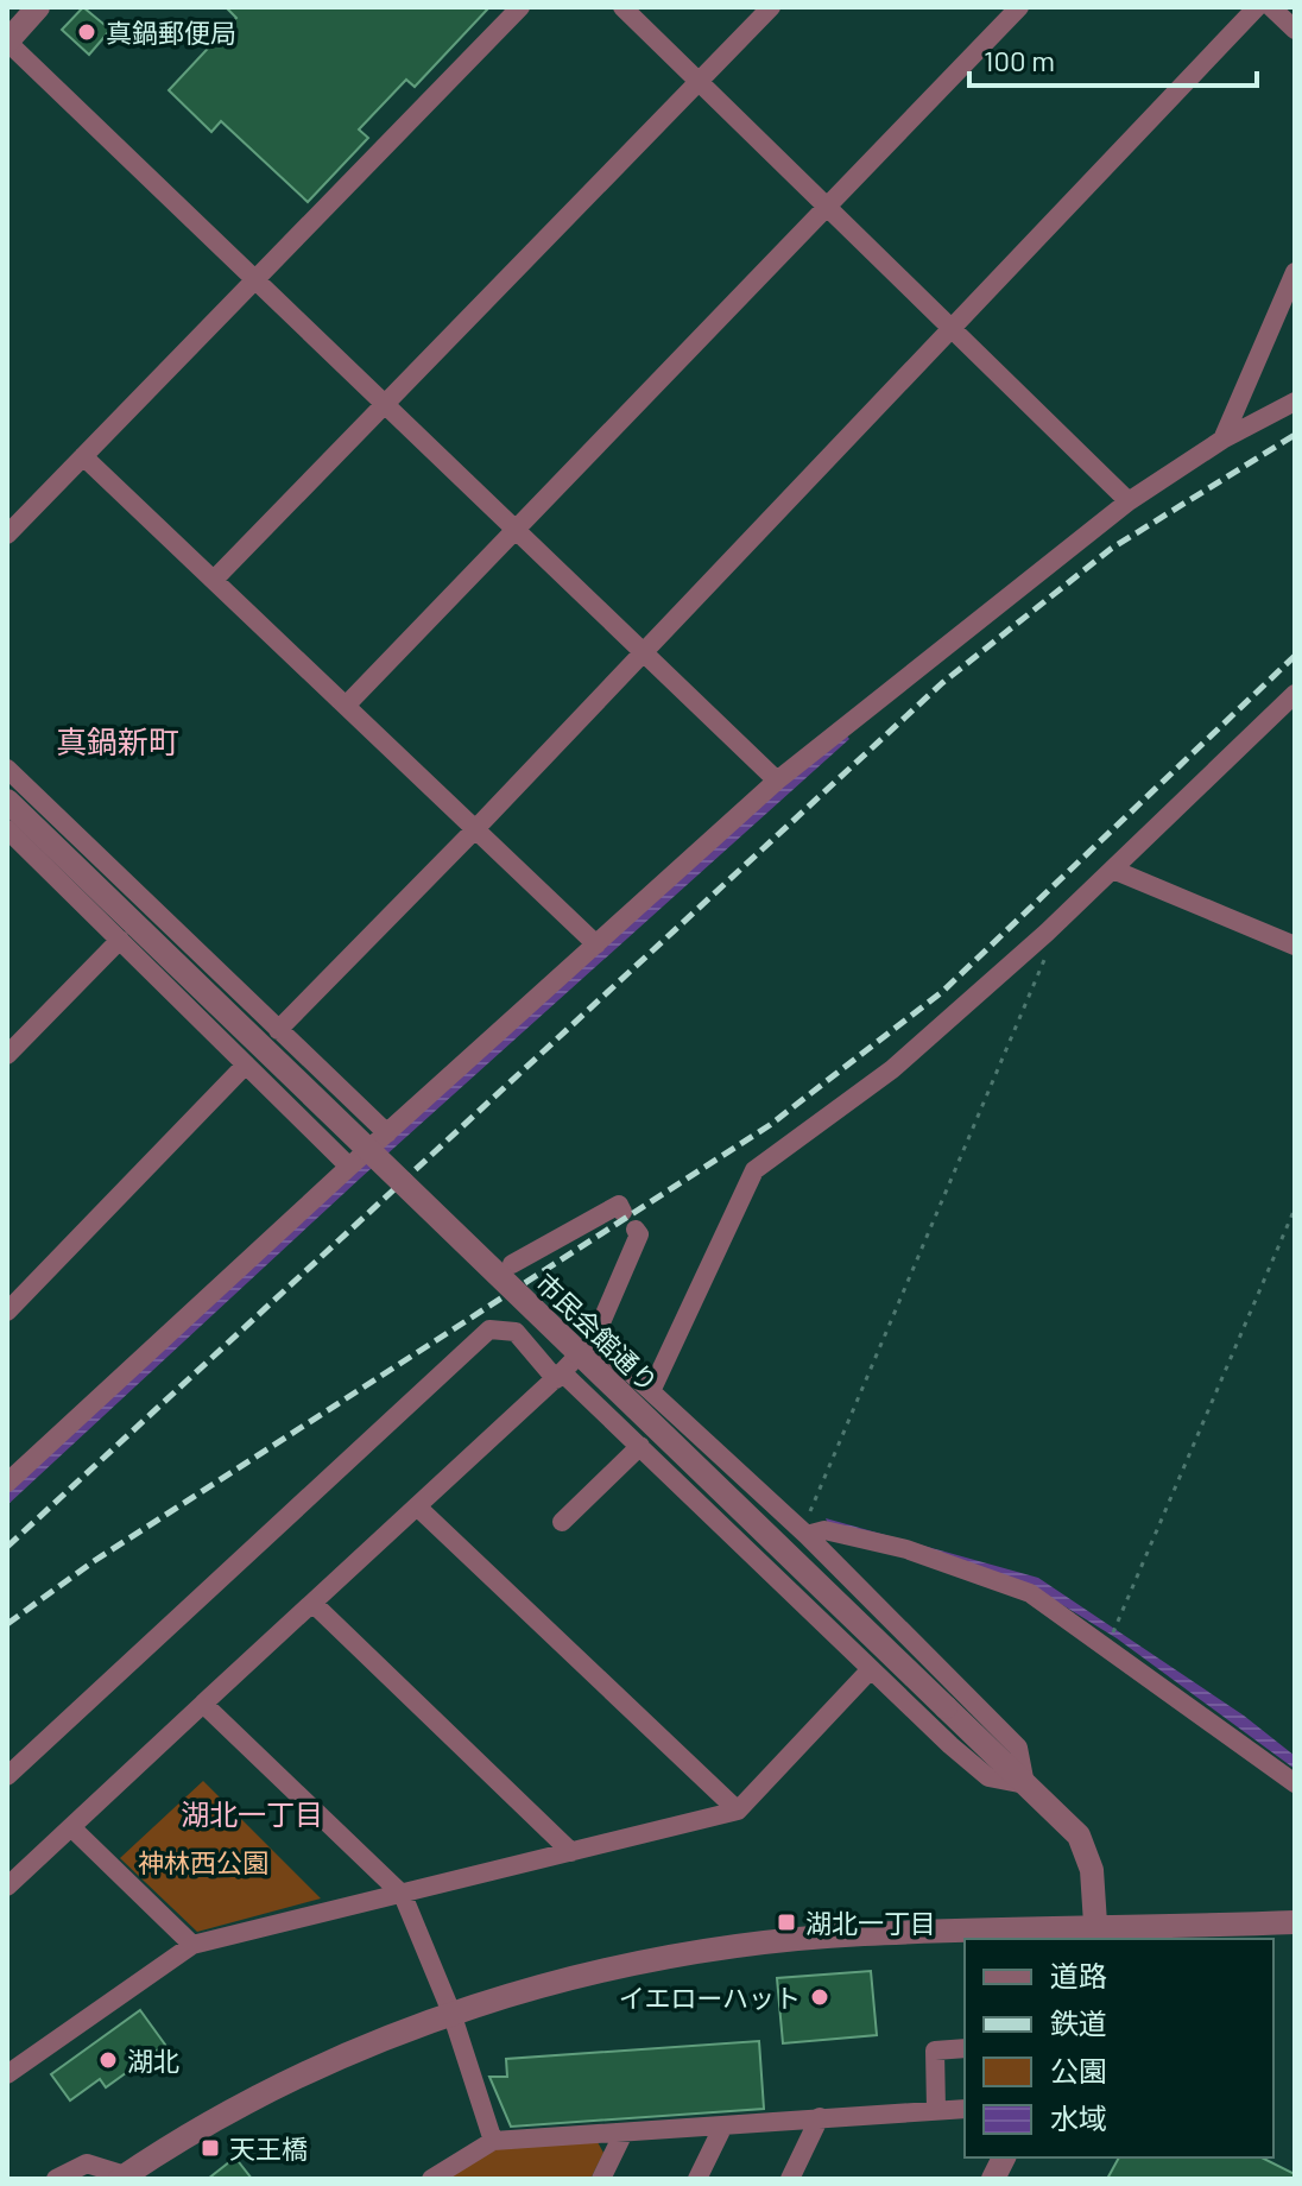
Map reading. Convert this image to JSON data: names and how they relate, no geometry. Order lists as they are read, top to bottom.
{
  "streets": {
    "street": ["市民会館通り"]
  },
  "districts": ["真鍋新町", "湖北一丁目"],
  "parks": ["神林西公園"],
  "places": {
    "other": ["真鍋郵便局", "イエローハット", "湖北"],
    "transit": ["湖北一丁目", "天王橋"]
  },
  "legend": [
    "道路",
    "鉄道",
    "公園",
    "水域"
  ],
  "scale_bar": "100 m"
}
